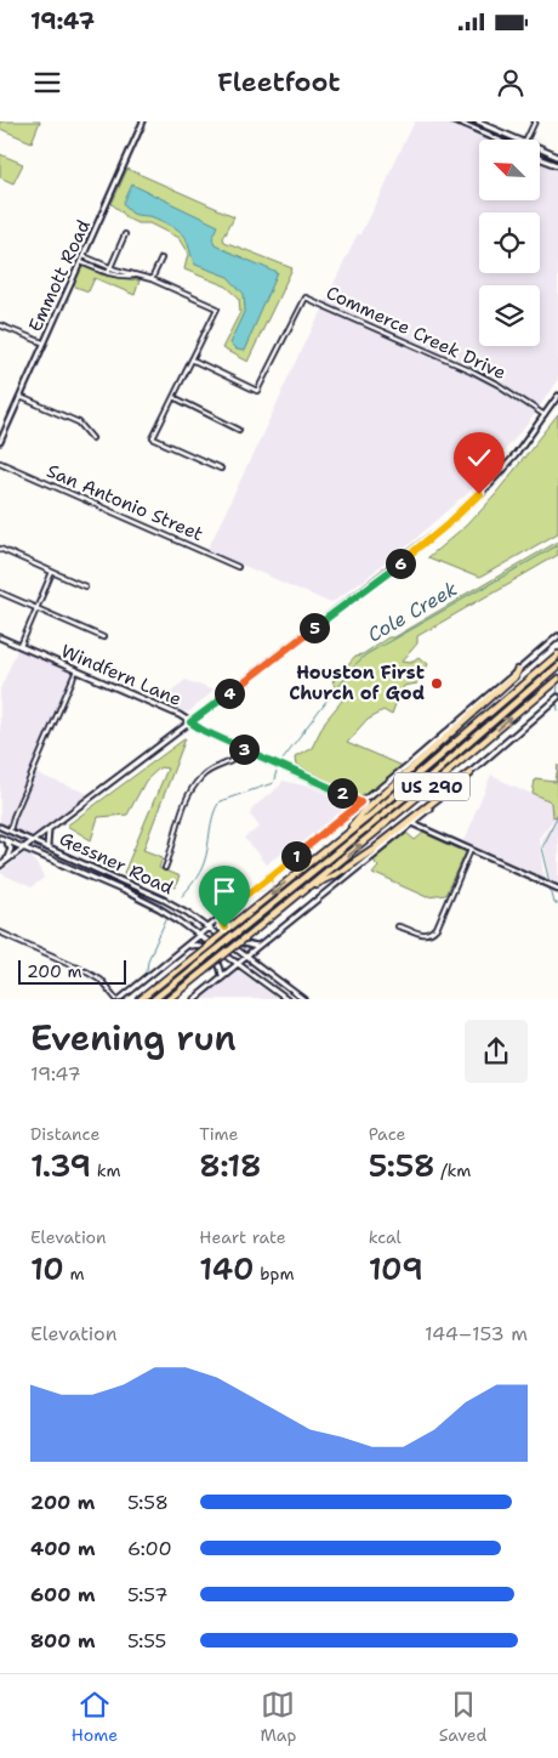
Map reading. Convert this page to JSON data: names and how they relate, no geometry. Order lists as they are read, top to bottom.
{
  "streets": {
    "highway": ["US 290"],
    "main road": ["Emmott Road", "Windfern Lane", "Gessner Road"],
    "street": ["Commerce Creek Drive", "San Antonio Street"]
  },
  "water": ["Cole Creek"],
  "places": ["Houston First Church of God"],
  "scale_bar": "200 m",
  "north": "top left",
  "page": {
    "status": "19:47",
    "header": "Fleetfoot",
    "pins": [
      "6",
      "5",
      "4",
      "3",
      "2",
      "1"
    ],
    "scale": "200 m",
    "heading": ["Evening run", "19:47"],
    "stats": [
      ["Distance", "1.39 km"],
      ["Time", "8:18"],
      ["Pace", "5:58 /km"],
      ["Elevation", "10 m"],
      ["Heart rate", "140 bpm"],
      ["kcal", "109"]
    ],
    "chart": ["Elevation", "144–153 m"],
    "list": [
      {
        "name": "200 m",
        "note": "5:58"
      },
      {
        "name": "400 m",
        "note": "6:00"
      },
      {
        "name": "600 m",
        "note": "5:57"
      },
      {
        "name": "800 m",
        "note": "5:55"
      }
    ],
    "tabs": ["Home", "Map", "Saved"]
  }
}
